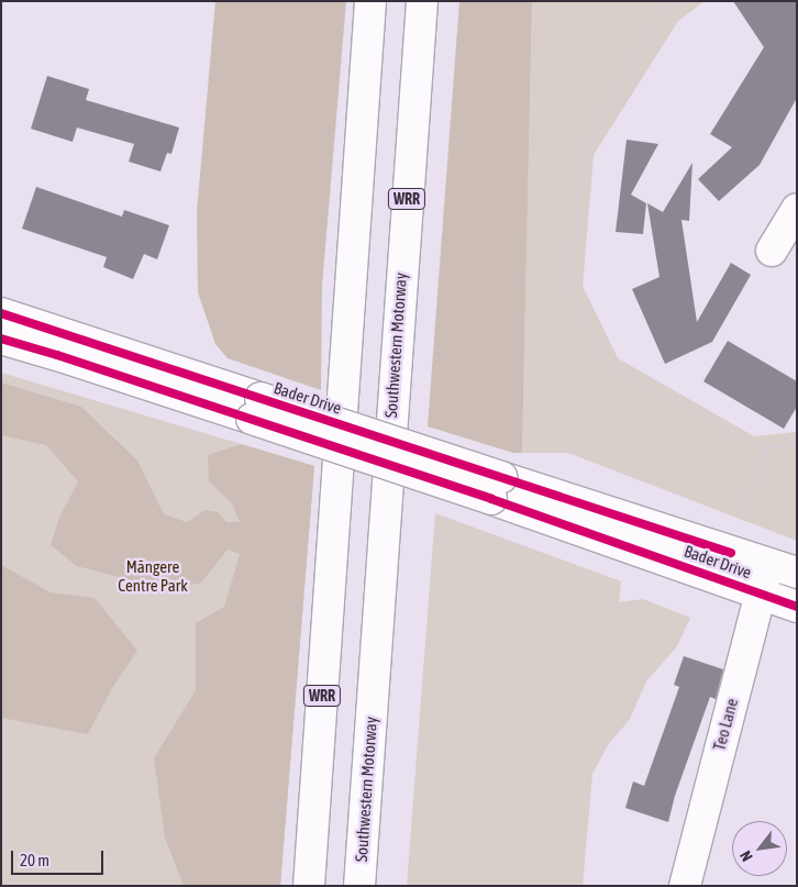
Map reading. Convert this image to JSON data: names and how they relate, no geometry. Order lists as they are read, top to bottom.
{
  "streets": {
    "main road": [
      "WRR",
      "Southwestern Motorway",
      "Bader Drive",
      "Teo Lane"
    ]
  },
  "crossings": [
    ["Bader Drive", "Teo Lane"]
  ],
  "parks": ["Māngere Centre Park"],
  "scale_bar": "20 m",
  "north": "bottom left"
}
